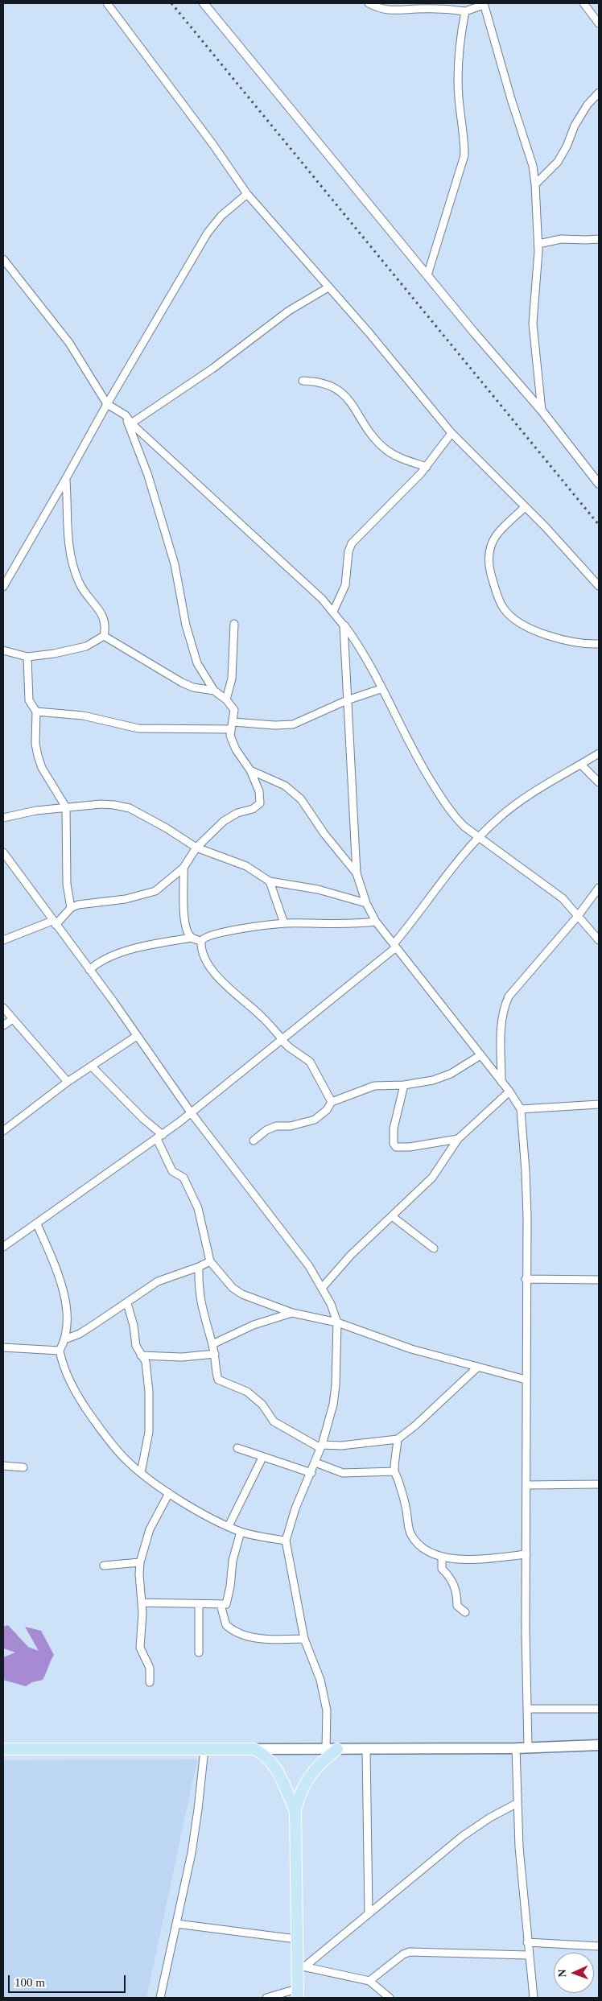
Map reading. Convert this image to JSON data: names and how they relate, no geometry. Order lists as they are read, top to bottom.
{
  "scale_bar": "100 m",
  "north": "left"
}
